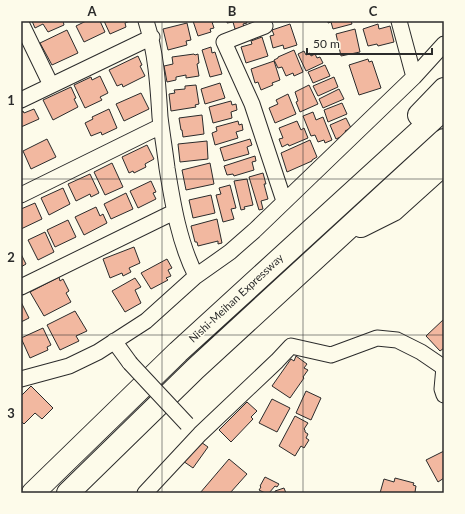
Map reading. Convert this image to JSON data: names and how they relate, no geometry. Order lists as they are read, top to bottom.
{
  "streets": {
    "highway": ["Nishi-Meihan Expressway"]
  },
  "scale_bar": "50 m",
  "grid": {
    "columns": ["A", "B", "C"],
    "rows": ["1", "2", "3"]
  }
}
